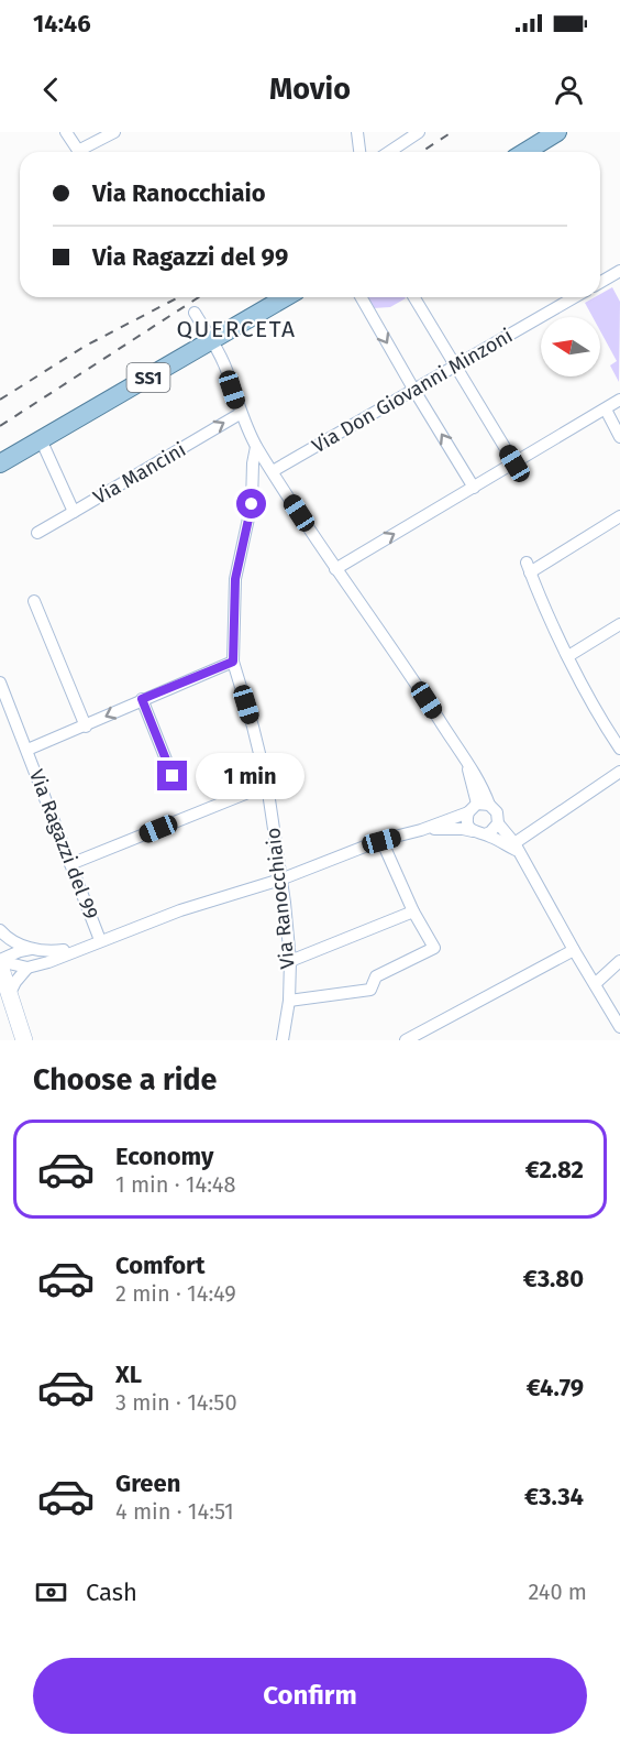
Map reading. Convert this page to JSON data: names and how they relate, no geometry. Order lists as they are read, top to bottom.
{
  "streets": {
    "main road": ["SS1"],
    "street": [
      "Via Don Giovanni Minzoni",
      "Via Mancini",
      "Via Ragazzi del 99",
      "Via Ranocchiaio"
    ]
  },
  "crossings": [
    ["SS1", "Via Mancini"],
    ["Via Ragazzi del 99", "Via Ranocchiaio"]
  ],
  "one_way": ["Via Mancini"],
  "districts": ["QUERCETA"],
  "north": "left",
  "page": {
    "status": "14:46",
    "header": "Movio",
    "banner": ["Via Ranocchiaio", "Via Ragazzi del 99"],
    "bubble": "1 min",
    "heading": "Choose a ride",
    "list": [
      {
        "name": "Economy",
        "note": "1 min · 14:48",
        "value": "€2.82"
      },
      {
        "name": "Comfort",
        "note": "2 min · 14:49",
        "value": "€3.80"
      },
      {
        "name": "XL",
        "note": "3 min · 14:50",
        "value": "€4.79"
      },
      {
        "name": "Green",
        "note": "4 min · 14:51",
        "value": "€3.34"
      }
    ],
    "pay": ["Cash", "240 m"],
    "buttons": "Confirm"
  }
}
